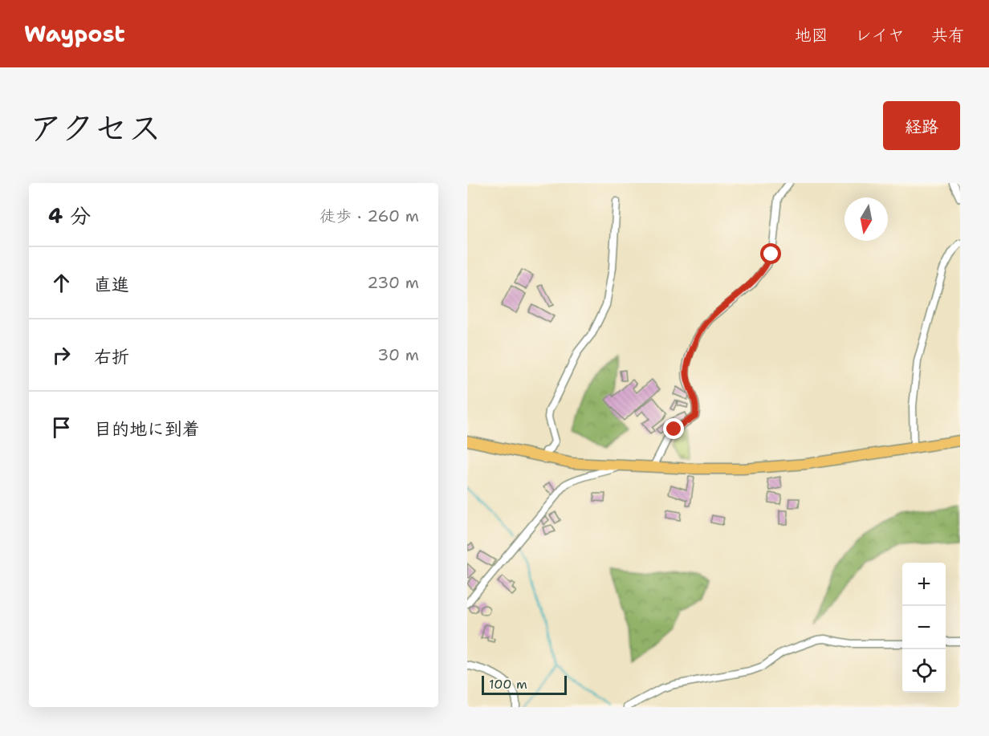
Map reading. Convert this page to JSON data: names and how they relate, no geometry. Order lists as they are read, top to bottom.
{
  "scale_bar": "100 m",
  "north": "bottom",
  "page": {
    "header": "Waypost",
    "nav": ["地図", "レイヤ", "共有"],
    "title": "アクセス",
    "buttons": "経路",
    "heading": ["4 分", "徒歩 · 260 m"],
    "list": [
      ["直進", "230 m"],
      ["右折", "30 m"],
      "目的地に到着"
    ],
    "map_buttons": ["+", "−"],
    "scale": "100 m"
  }
}
